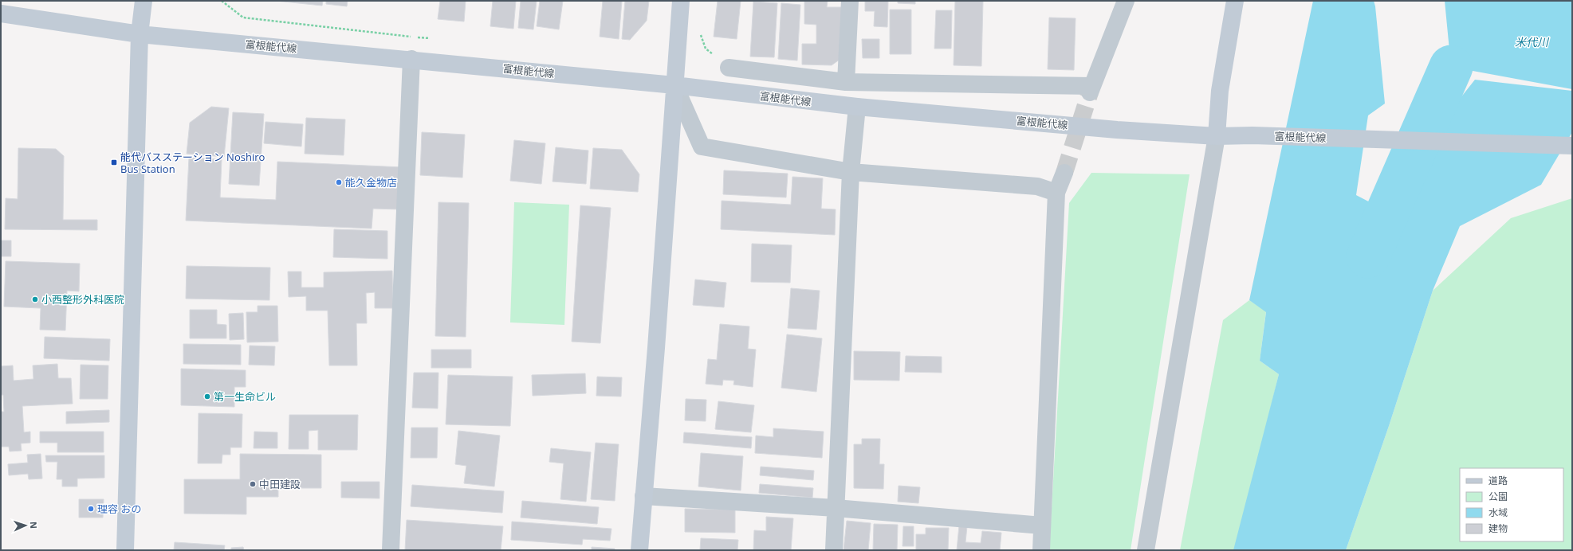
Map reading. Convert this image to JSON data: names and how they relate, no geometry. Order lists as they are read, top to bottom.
{
  "streets": {
    "main road": ["富根能代線"]
  },
  "water": ["米代川"],
  "places": {
    "transit": ["能代バスステーション Noshiro Bus Station"],
    "other": [
      "能久金物店",
      "小西整形外科医院",
      "第一生命ビル",
      "中田建設",
      "理容 おの"
    ]
  },
  "legend": [
    "道路",
    "公園",
    "水域",
    "建物"
  ],
  "north": "right"
}
